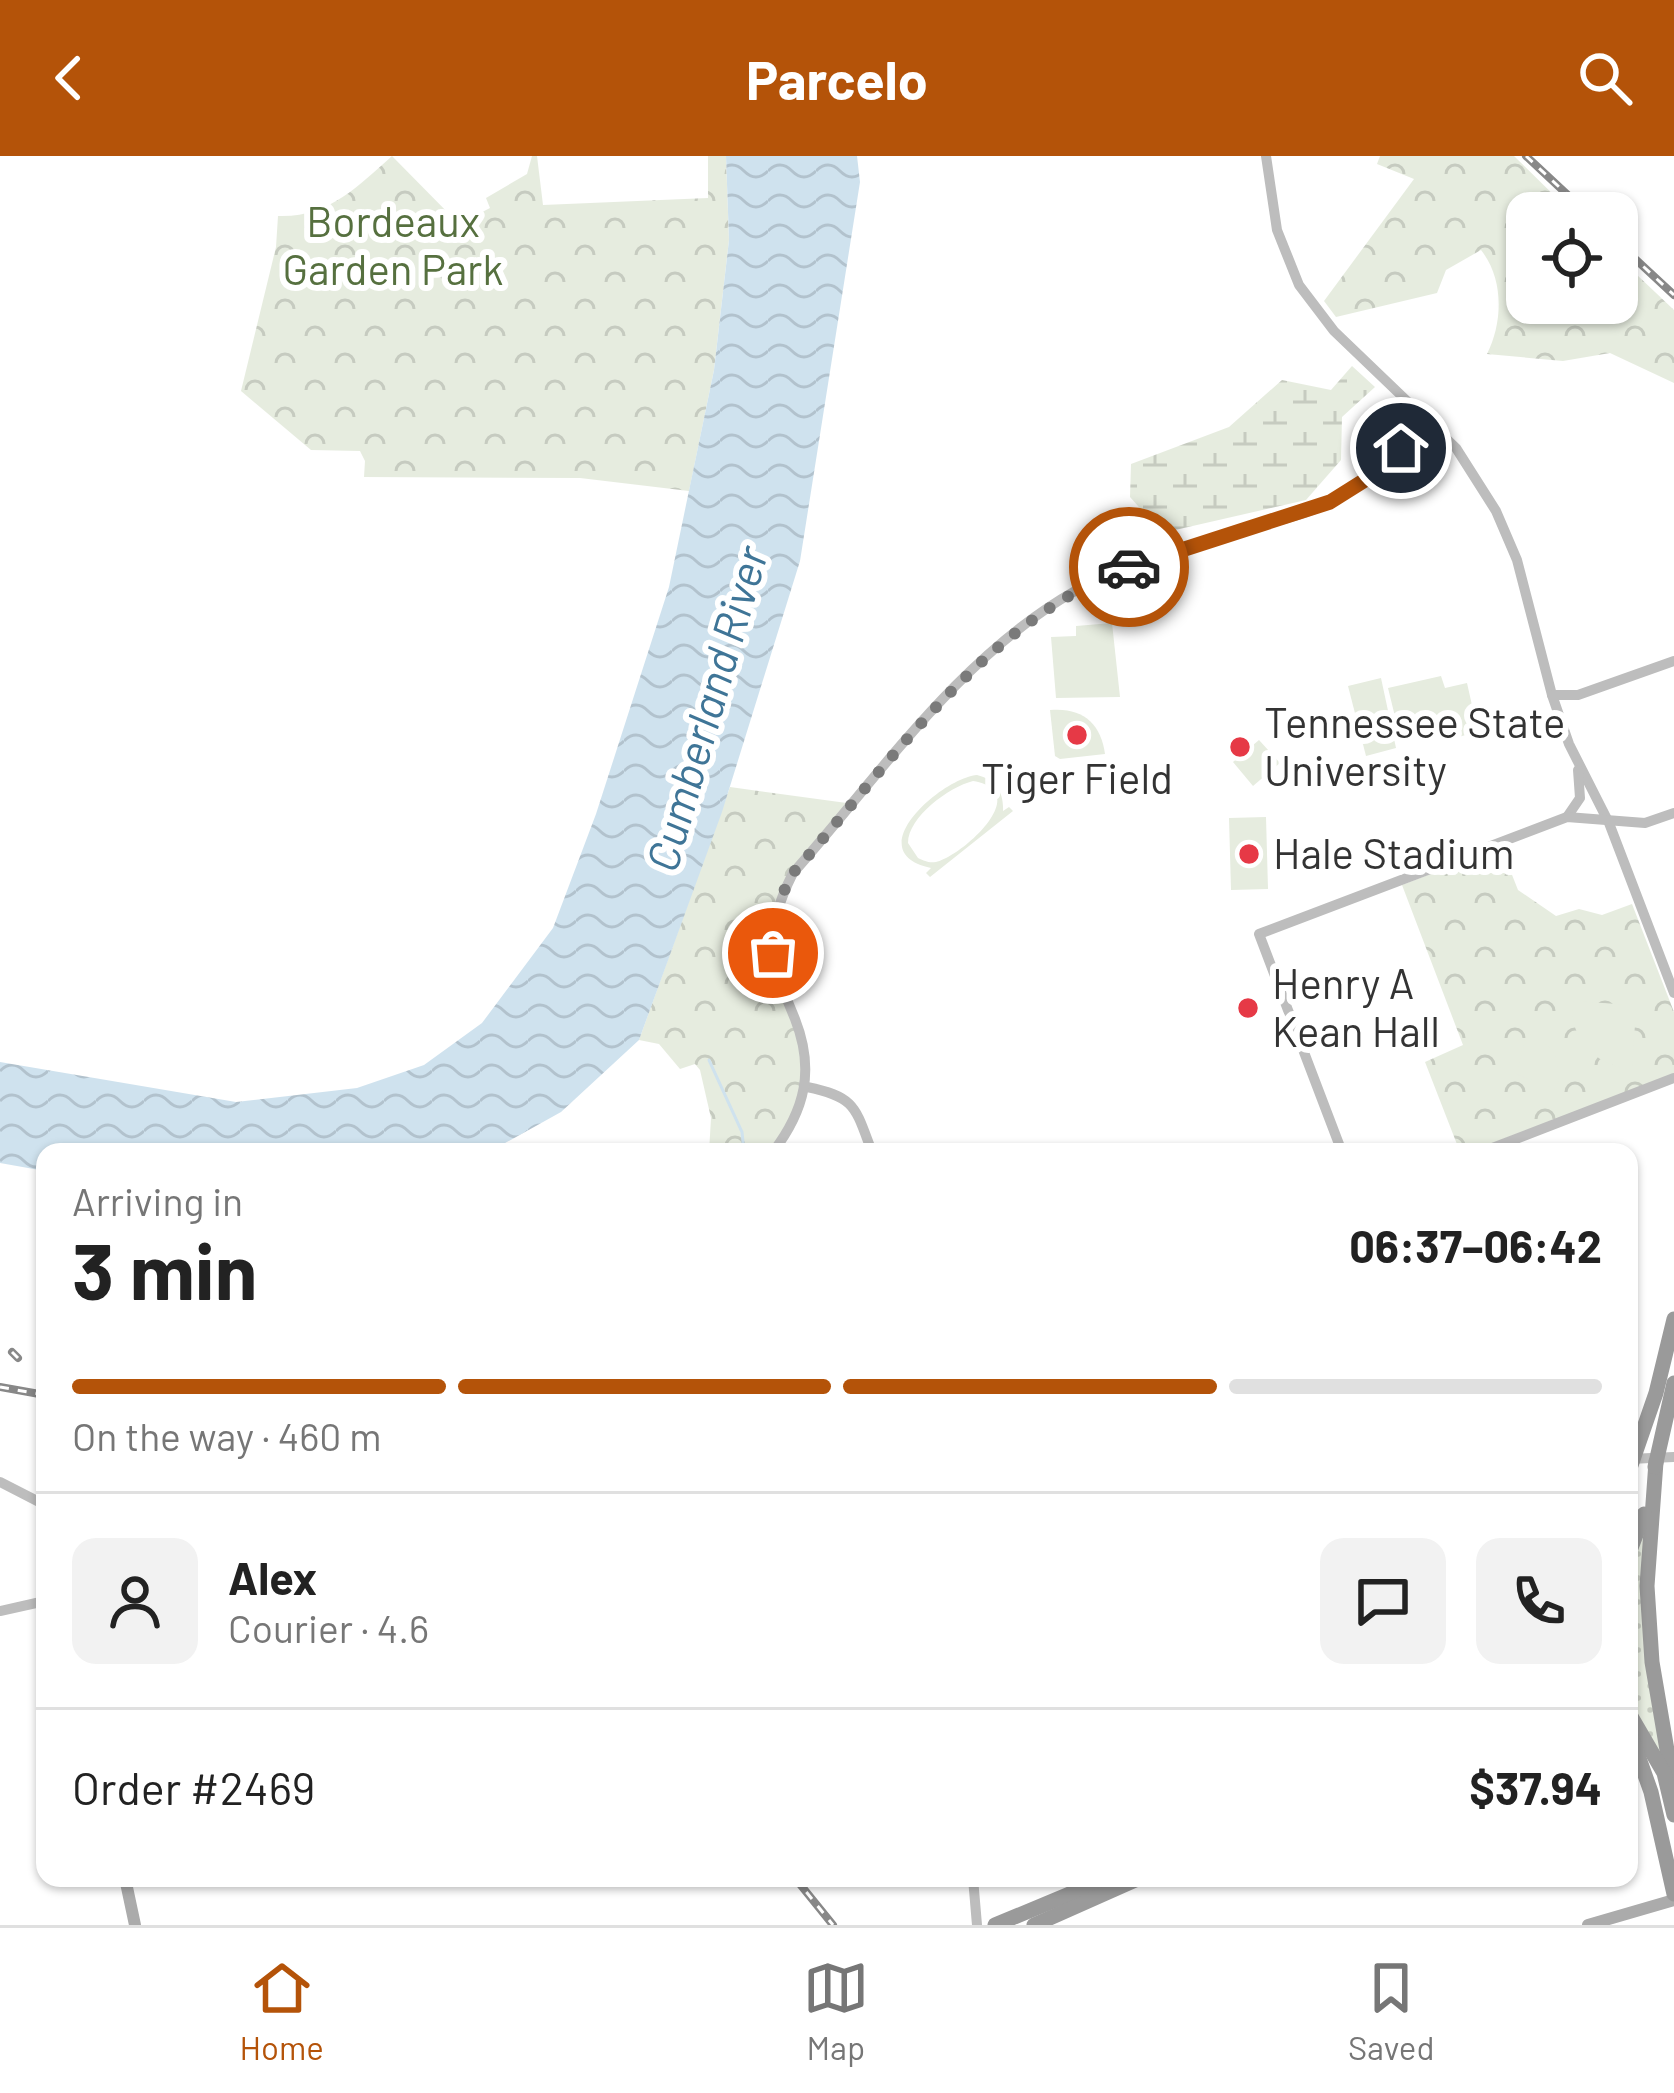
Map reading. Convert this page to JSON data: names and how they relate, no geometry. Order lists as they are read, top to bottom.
{
  "water": ["Cumberland River"],
  "parks": ["Bordeaux Garden Park"],
  "places": [
    "Tiger Field",
    "Tennessee State University",
    "Hale Stadium",
    "Henry A Kean Hall"
  ],
  "page": {
    "header": "Parcelo",
    "heading": ["3 min", "Arriving in", "06:37–06:42"],
    "panel": [
      "Alex",
      "Courier · 4.6",
      "Order #2469",
      "$37.94"
    ],
    "bar": "On the way · 460 m",
    "tabs": ["Home", "Map", "Saved"]
  }
}
